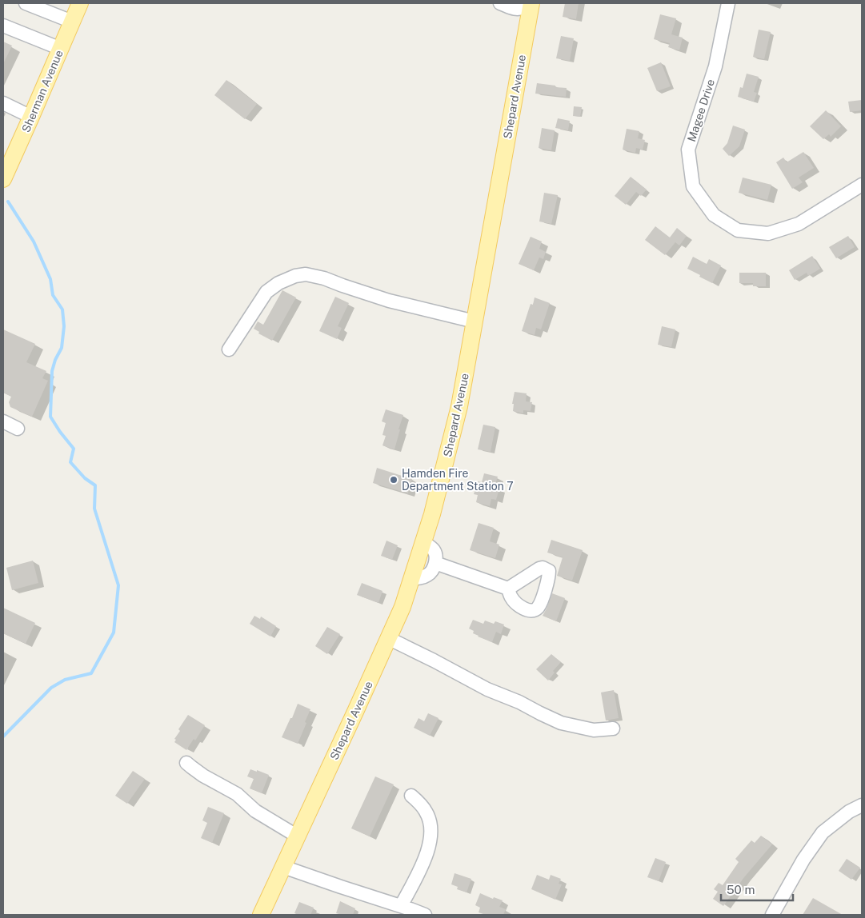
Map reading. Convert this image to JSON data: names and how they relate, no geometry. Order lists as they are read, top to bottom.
{
  "streets": {
    "main road": ["Sherman Avenue", "Shepard Avenue"],
    "street": ["Magee Drive"]
  },
  "places": ["Hamden Fire Department Station 7"],
  "scale_bar": "50 m"
}
